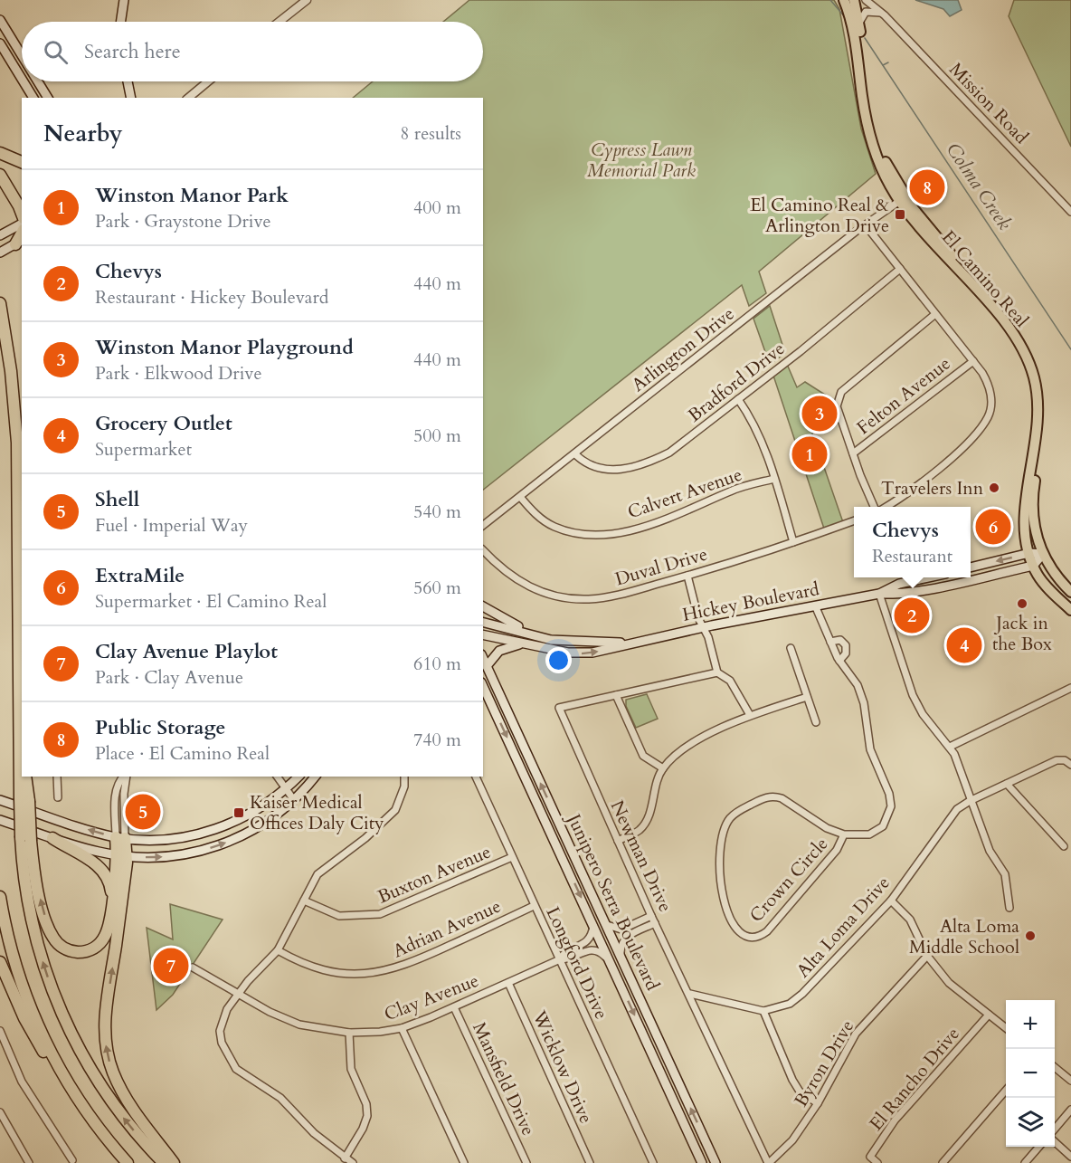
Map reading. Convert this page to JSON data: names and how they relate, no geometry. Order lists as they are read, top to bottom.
{
  "streets": {
    "main road": ["El Camino Real", "Hickey Boulevard", "Junipero Serra Boulevard"],
    "street": [
      "Mission Road",
      "Arlington Drive",
      "Bradford Drive",
      "Felton Avenue",
      "Calvert Avenue",
      "Duval Drive",
      "Newman Drive",
      "Buxton Avenue",
      "Crown Circle",
      "Alta Loma Drive",
      "Adrian Avenue",
      "Longford Drive",
      "Clay Avenue",
      "Byron Drive",
      "Wicklow Drive",
      "Mansfield Drive",
      "El Rancho Drive"
    ]
  },
  "crossings": [
    ["El Camino Real", "Arlington Drive"],
    ["El Camino Real", "Hickey Boulevard"],
    ["Arlington Drive", "Bradford Drive"],
    ["Arlington Drive", "Calvert Avenue"],
    ["Hickey Boulevard", "Crown Circle"],
    ["Newman Drive", "Alta Loma Drive"],
    ["Newman Drive", "Byron Drive"],
    ["Buxton Avenue", "Longford Drive"],
    ["Junipero Serra Boulevard", "Clay Avenue"],
    ["Adrian Avenue", "Longford Drive"],
    ["Longford Drive", "Clay Avenue"],
    ["Clay Avenue", "Wicklow Drive"],
    ["Clay Avenue", "Mansfield Drive"]
  ],
  "water": ["Colma Creek"],
  "parks": ["Cypress Lawn Memorial Park"],
  "places": {
    "transit": ["El Camino Real & Arlington Drive", "Kaiser Medical Offices Daly City"],
    "other": ["Travelers Inn", "Jack in the Box", "Alta Loma Middle School"]
  },
  "page": {
    "search": "Search here",
    "heading": ["Nearby", "8 results"],
    "pins": [
      "8",
      "3",
      "1",
      "6",
      "2",
      "4",
      "5",
      "7"
    ],
    "list": [
      {
        "mark": "1",
        "name": "Winston Manor Park",
        "note": "Park · Graystone Drive",
        "value": "400 m"
      },
      {
        "mark": "2",
        "name": "Chevys",
        "note": "Restaurant · Hickey Boulevard",
        "value": "440 m"
      },
      {
        "mark": "3",
        "name": "Winston Manor Playground",
        "note": "Park · Elkwood Drive",
        "value": "440 m"
      },
      {
        "mark": "4",
        "name": "Grocery Outlet",
        "note": "Supermarket",
        "value": "500 m"
      },
      {
        "mark": "5",
        "name": "Shell",
        "note": "Fuel · Imperial Way",
        "value": "540 m"
      },
      {
        "mark": "6",
        "name": "ExtraMile",
        "note": "Supermarket · El Camino Real",
        "value": "560 m"
      },
      {
        "mark": "7",
        "name": "Clay Avenue Playlot",
        "note": "Park · Clay Avenue",
        "value": "610 m"
      },
      {
        "mark": "8",
        "name": "Public Storage",
        "note": "Place · El Camino Real",
        "value": "740 m"
      }
    ],
    "popup": ["Chevys", "Restaurant"],
    "map_buttons": ["+", "−"]
  }
}
